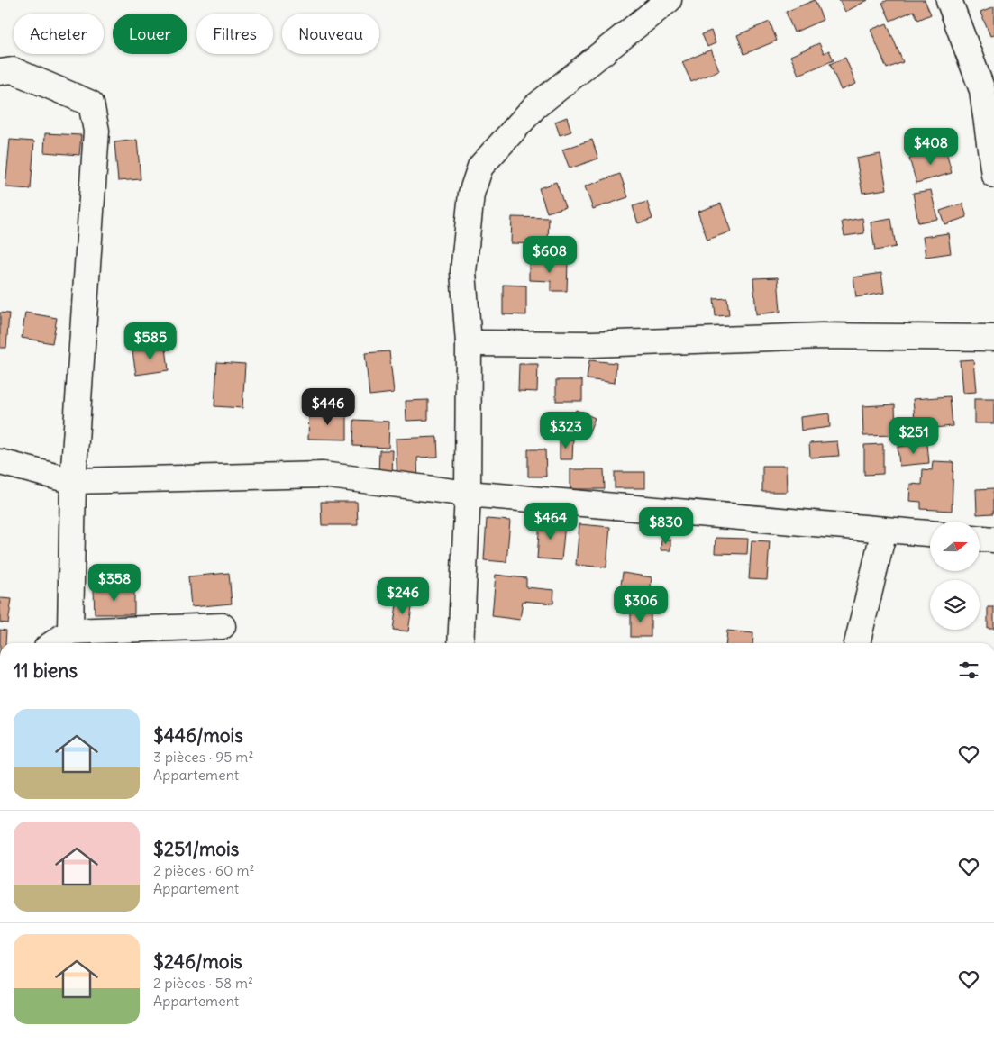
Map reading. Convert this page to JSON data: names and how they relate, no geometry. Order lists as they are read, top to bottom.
{
  "north": "right",
  "page": {
    "chip": [
      "Acheter",
      "Louer",
      "Filtres",
      "Nouveau"
    ],
    "price": [
      "$408",
      "$608",
      "$585",
      "$446",
      "$323",
      "$251",
      "$464",
      "$830",
      "$358",
      "$246",
      "$306"
    ],
    "heading": "11 biens",
    "list": [
      {
        "name": "$446/mois",
        "note": "3 pièces · 95 m² · Appartement"
      },
      {
        "name": "$251/mois",
        "note": "2 pièces · 60 m² · Appartement"
      },
      {
        "name": "$246/mois",
        "note": "2 pièces · 58 m² · Appartement"
      }
    ]
  }
}
